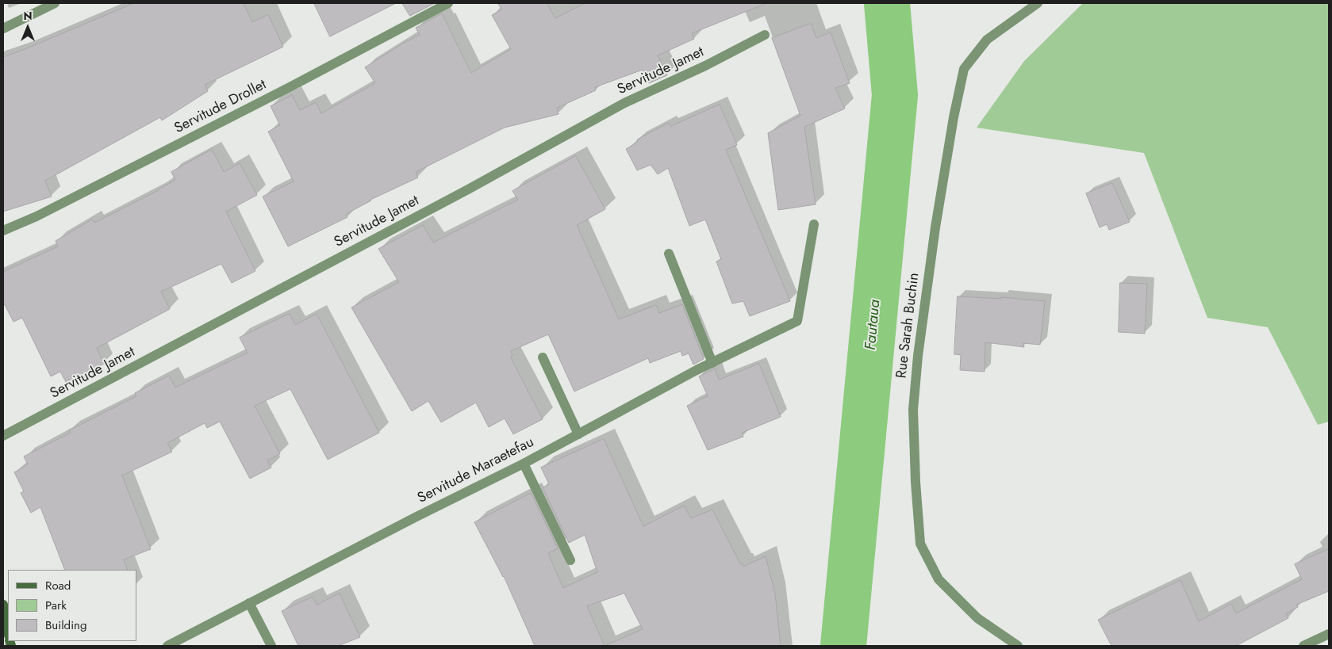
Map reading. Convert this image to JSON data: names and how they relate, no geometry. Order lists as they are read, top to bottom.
{
  "streets": {
    "street": [
      "Servitude Jamet",
      "Servitude Drollet",
      "Rue Sarah Buchin",
      "Servitude Maraetefau"
    ]
  },
  "water": ["Fautaua"],
  "legend": ["Road", "Park", "Building"],
  "north": "top"
}
